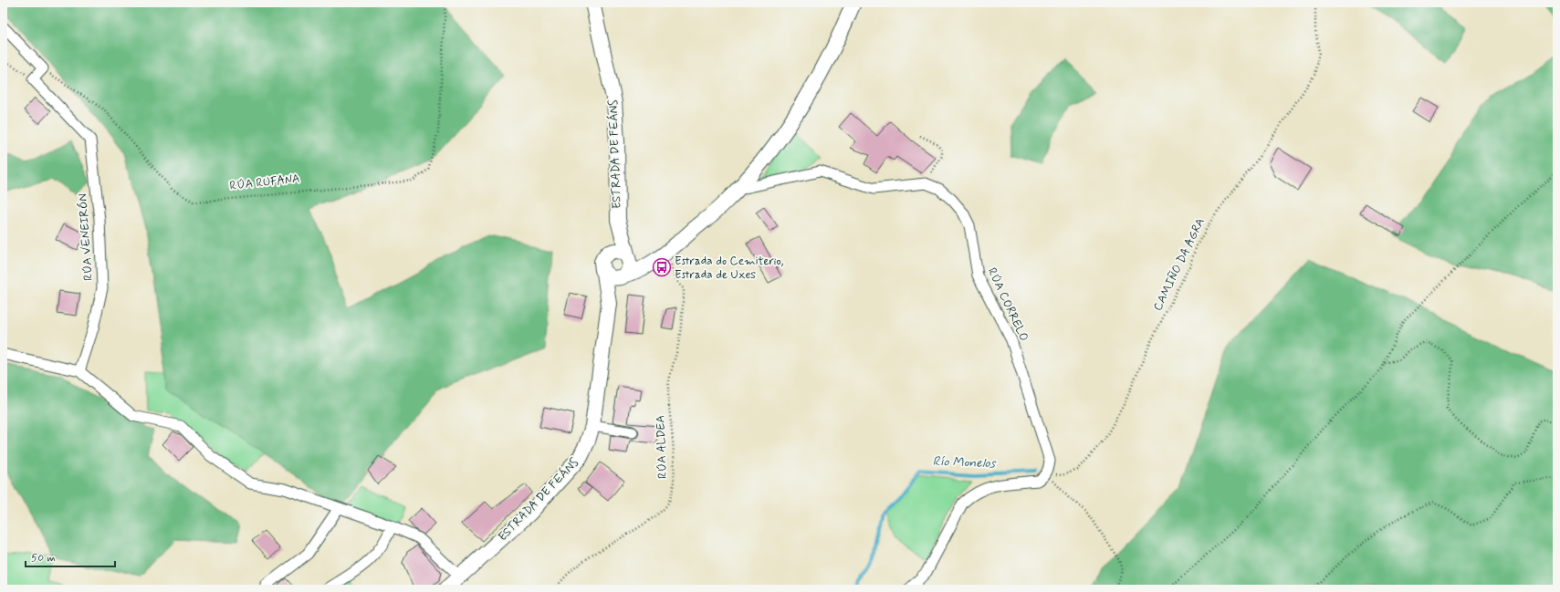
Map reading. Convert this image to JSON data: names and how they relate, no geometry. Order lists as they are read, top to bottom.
{
  "streets": {
    "street": ["ESTRADA DE FEÁNS", "RÚA VENEIRÓN", "RÚA CORRELO"],
    "path": ["RÚA RUFANA", "CAMIÑO DA AGRA", "RÚA ALDEA"]
  },
  "crossings": [
    ["CAMIÑO DA AGRA", "RÚA CORRELO"]
  ],
  "water": ["Río Monelos"],
  "places": {
    "bus stop": ["Estrada do Cemiterio, Estrada de Uxes"]
  },
  "scale_bar": "50 m"
}
